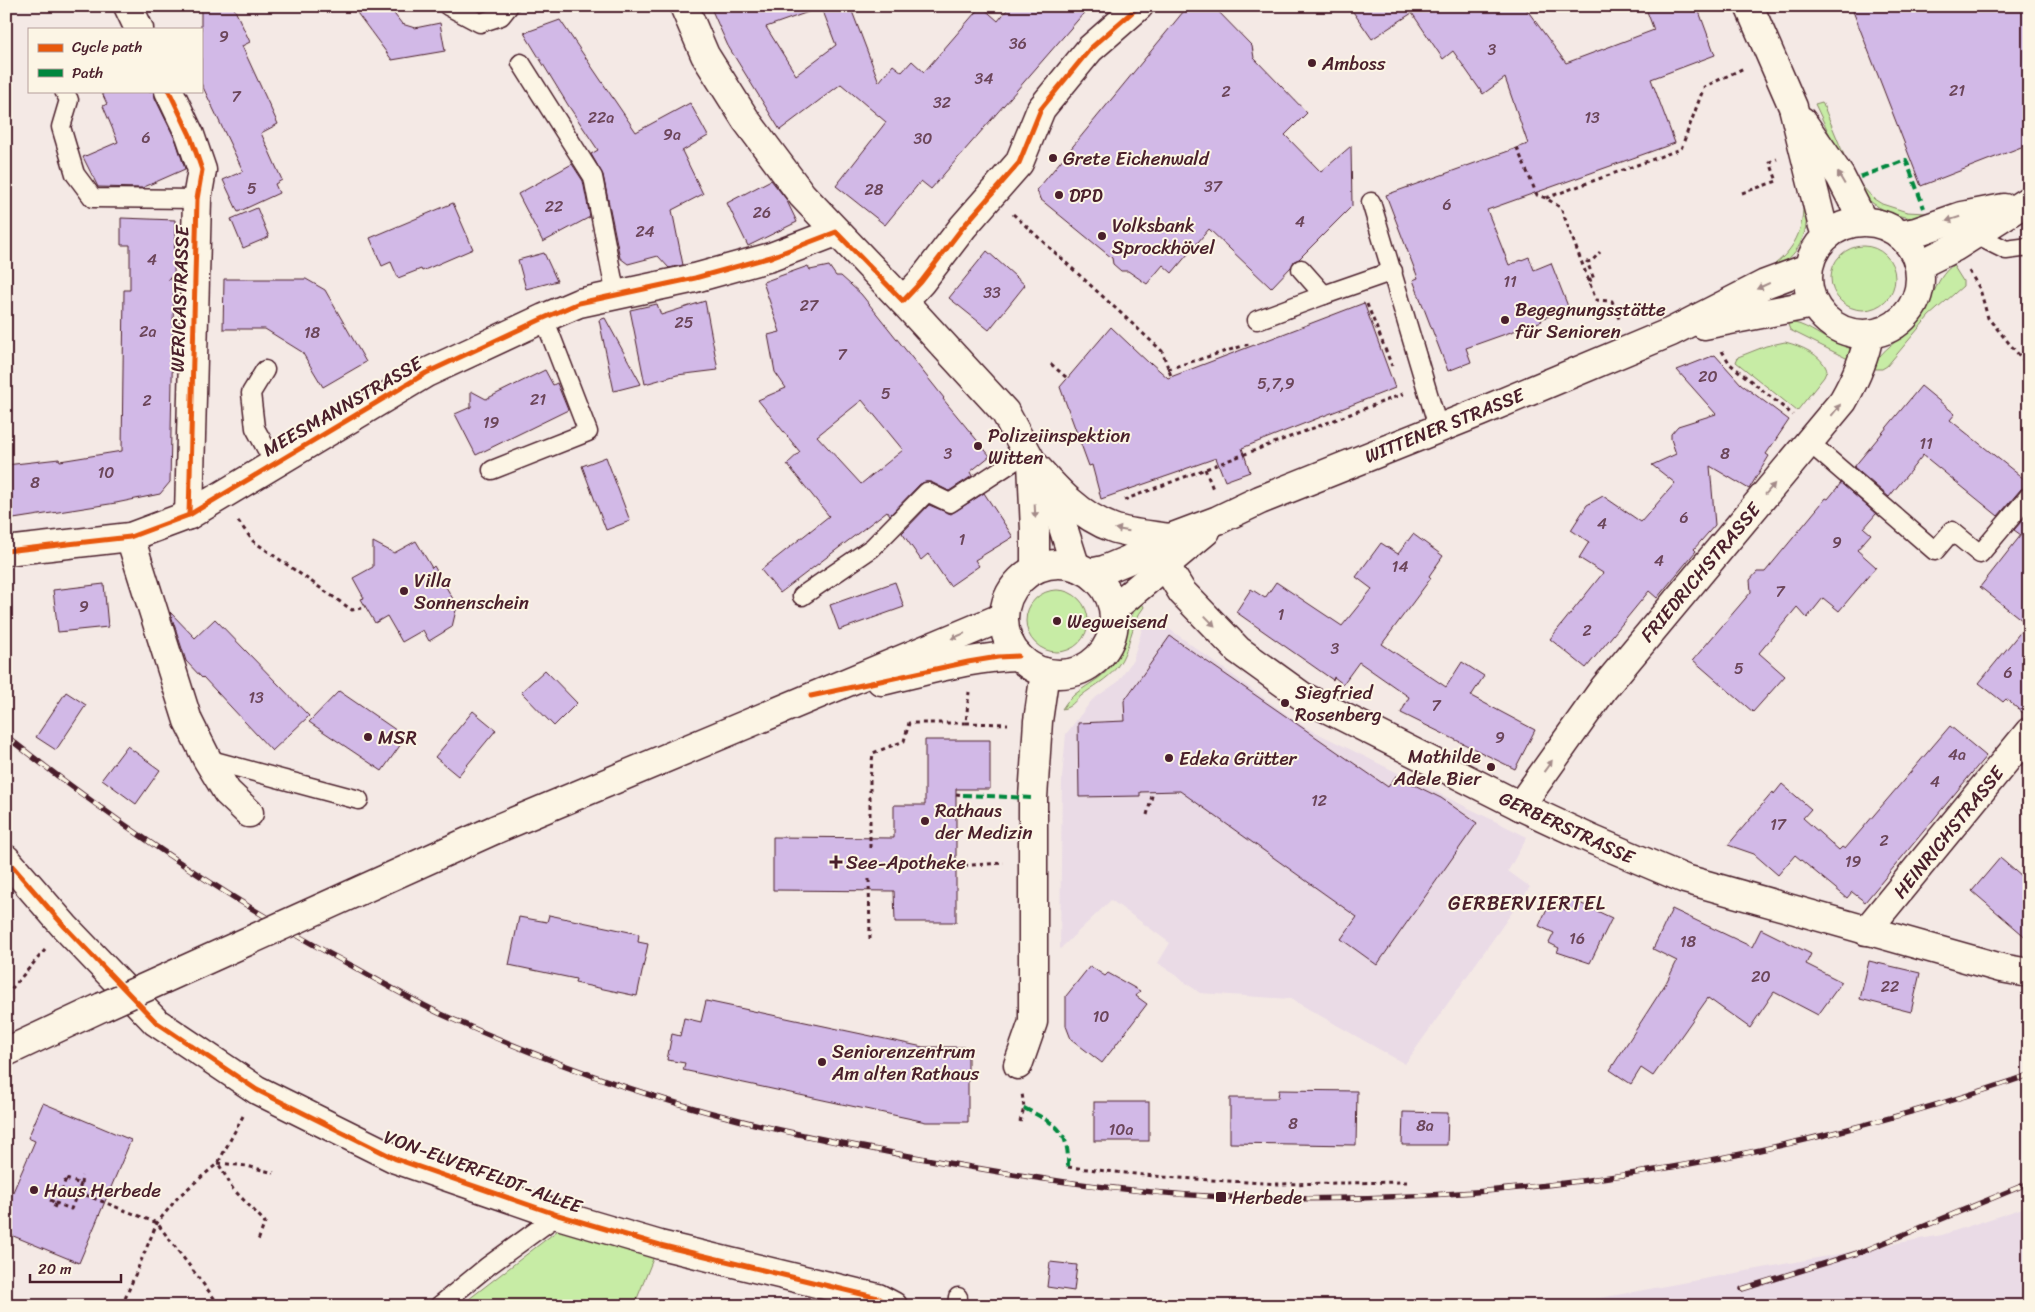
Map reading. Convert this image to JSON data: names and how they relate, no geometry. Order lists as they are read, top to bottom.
{
  "streets": {
    "street": [
      "WERICASTRASSE",
      "MEESMANNSTRASSE",
      "WITTENER STRASSE",
      "FRIEDRICHSTRASSE",
      "GERBERSTRASSE",
      "HEINRICHSTRASSE",
      "VON-ELVERFELDT-ALLEE"
    ]
  },
  "crossings": [
    ["WERICASTRASSE", "MEESMANNSTRASSE"],
    ["WITTENER STRASSE", "FRIEDRICHSTRASSE"],
    ["WITTENER STRASSE", "GERBERSTRASSE"],
    ["FRIEDRICHSTRASSE", "GERBERSTRASSE"],
    ["GERBERSTRASSE", "HEINRICHSTRASSE"]
  ],
  "one_way": ["FRIEDRICHSTRASSE", "GERBERSTRASSE"],
  "districts": ["GERBERVIERTEL"],
  "places": {
    "other": [
      "Amboss",
      "Grete Eichenwald",
      "DPD",
      "Volksbank Sprockhövel",
      "Begegnungsstätte für Senioren",
      "Polizeiinspektion Witten",
      "Villa Sonnenschein",
      "Wegweisend",
      "Siegfried Rosenberg",
      "MSR",
      "Edeka Grütter",
      "Mathilde Adele Bier",
      "Rathaus der Medizin",
      "Seniorenzentrum Am alten Rathaus",
      "Haus Herbede"
    ],
    "health": ["See-Apotheke"],
    "transit": ["Herbede"]
  },
  "house_numbers": [
    "9",
    "36",
    "3",
    "34",
    "21",
    "2",
    "7",
    "32",
    "22a",
    "13",
    "9a",
    "6",
    "30",
    "37",
    "5",
    "28",
    "6",
    "22",
    "26",
    "4",
    "24",
    "4",
    "11",
    "33",
    "27",
    "25",
    "2a",
    "18",
    "7",
    "20",
    "5,7,9",
    "5",
    "21",
    "2",
    "19",
    "11",
    "3",
    "8",
    "10",
    "8",
    "6",
    "4",
    "1",
    "9",
    "4",
    "14",
    "7",
    "9",
    "1",
    "2",
    "3",
    "5",
    "6",
    "13",
    "7",
    "9",
    "4a",
    "4",
    "12",
    "17",
    "2",
    "19",
    "16",
    "18",
    "20",
    "22",
    "10",
    "8",
    "8a",
    "10a"
  ],
  "legend": ["Cycle path", "Path"],
  "scale_bar": "20 m"
}
